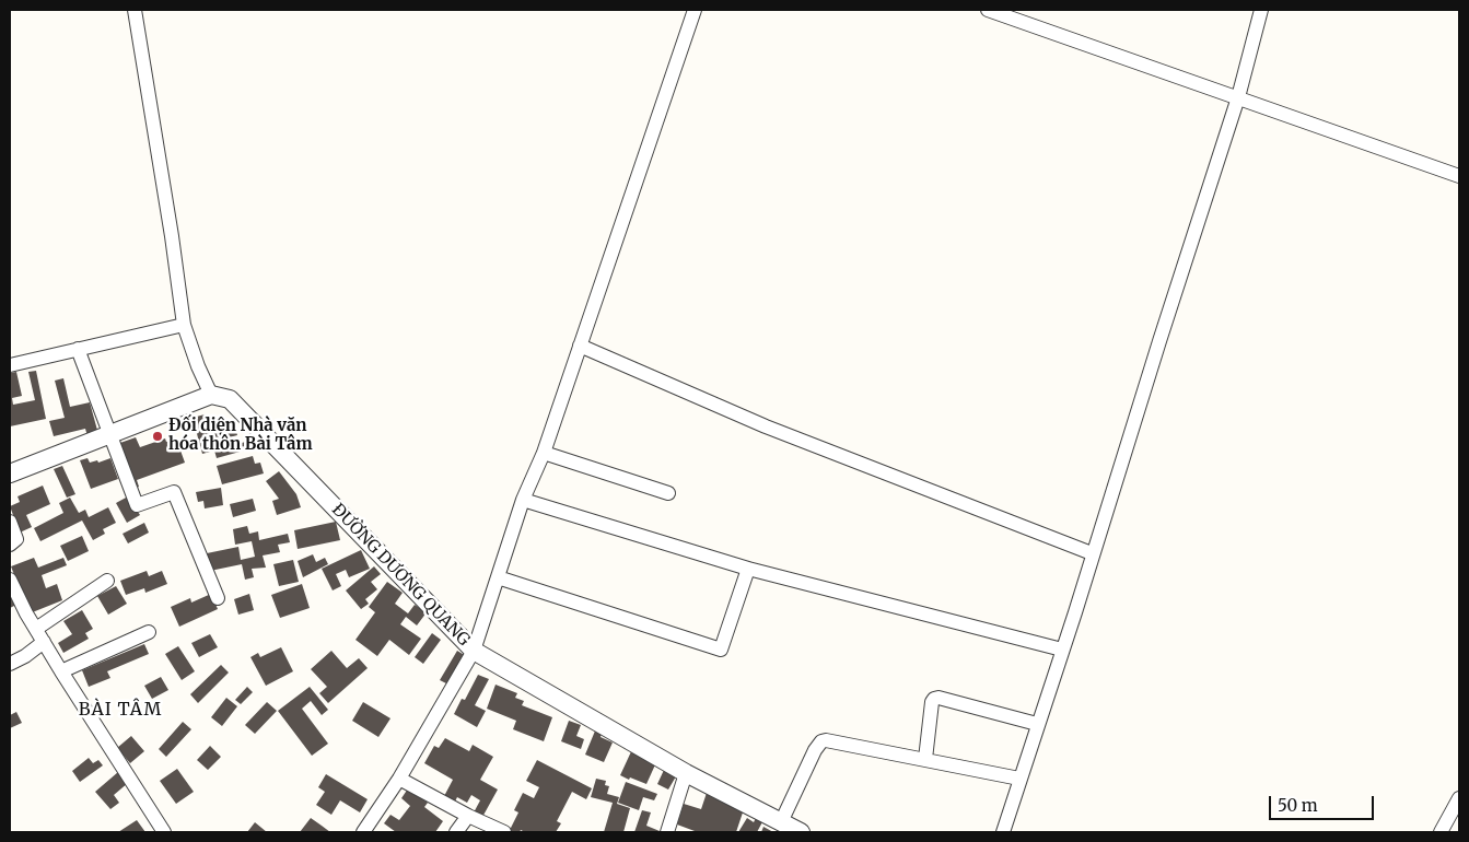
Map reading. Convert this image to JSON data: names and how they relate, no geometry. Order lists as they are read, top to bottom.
{
  "streets": {
    "street": ["ĐƯỜNG DƯƠNG QUANG"]
  },
  "districts": ["BÀI TÂM"],
  "places": ["Đối diện Nhà văn hóa thôn Bài Tâm"],
  "scale_bar": "50 m"
}
